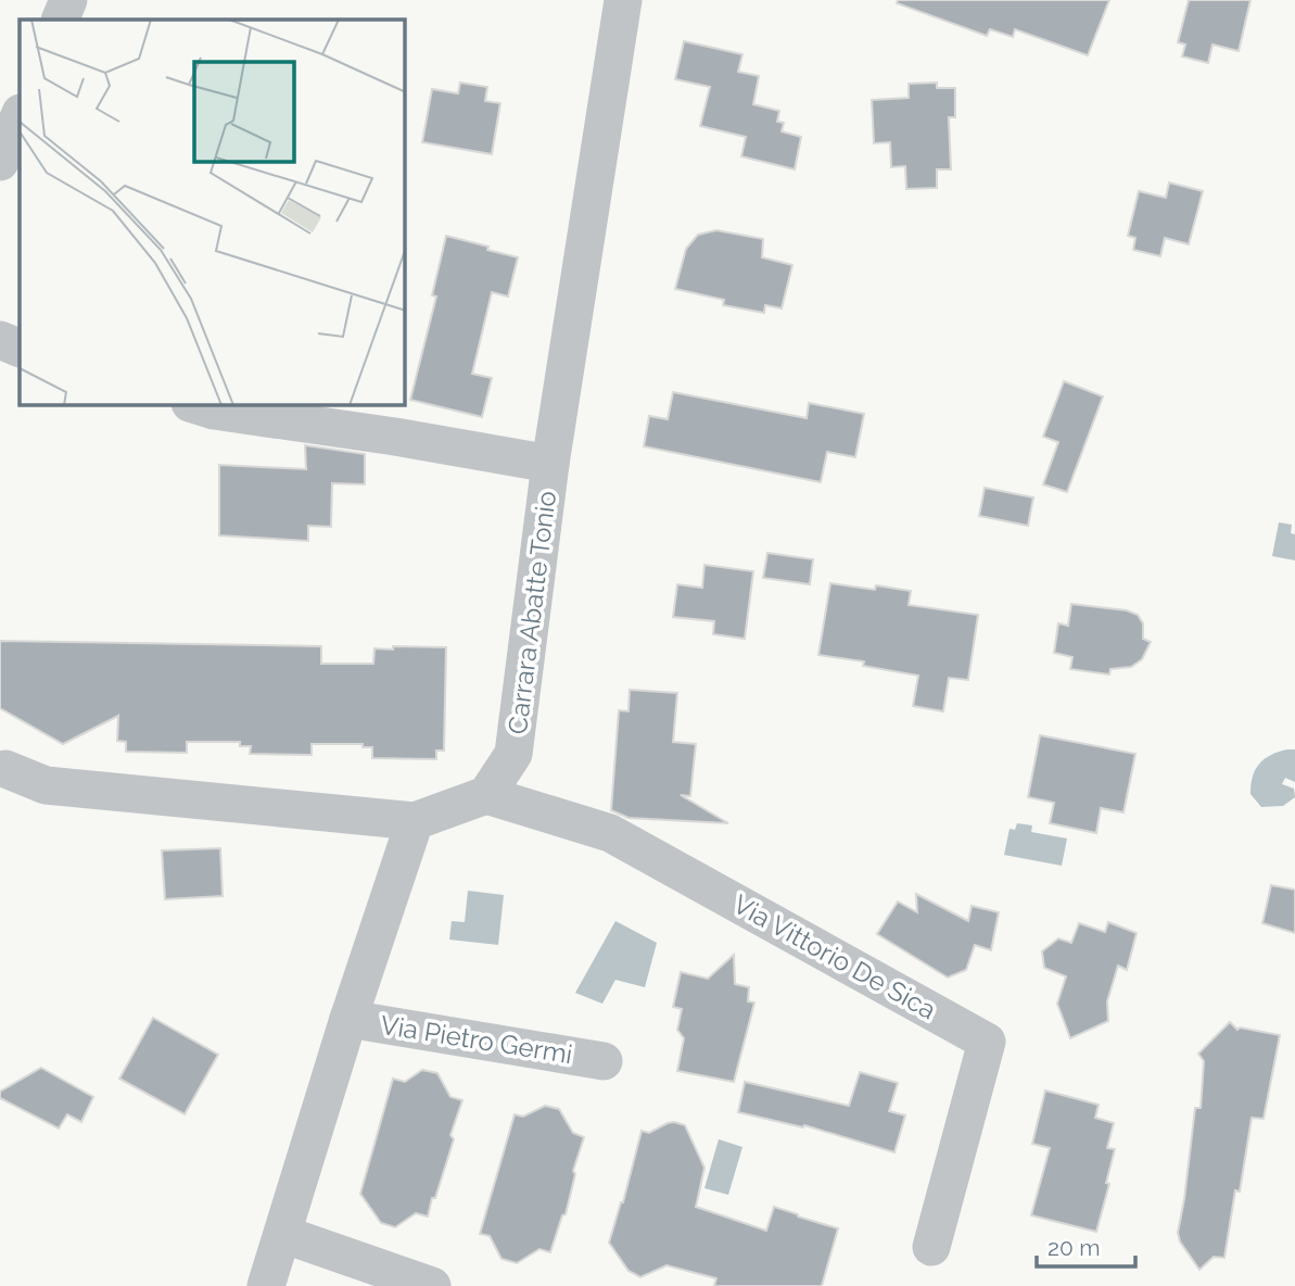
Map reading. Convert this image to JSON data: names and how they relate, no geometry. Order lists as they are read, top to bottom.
{
  "streets": {
    "street": ["Carrara Abatte Tonio", "Via Vittorio De Sica", "Via Pietro Germi"]
  },
  "crossings": [
    ["Carrara Abatte Tonio", "Via Vittorio De Sica"]
  ],
  "scale_bar": "20 m"
}
